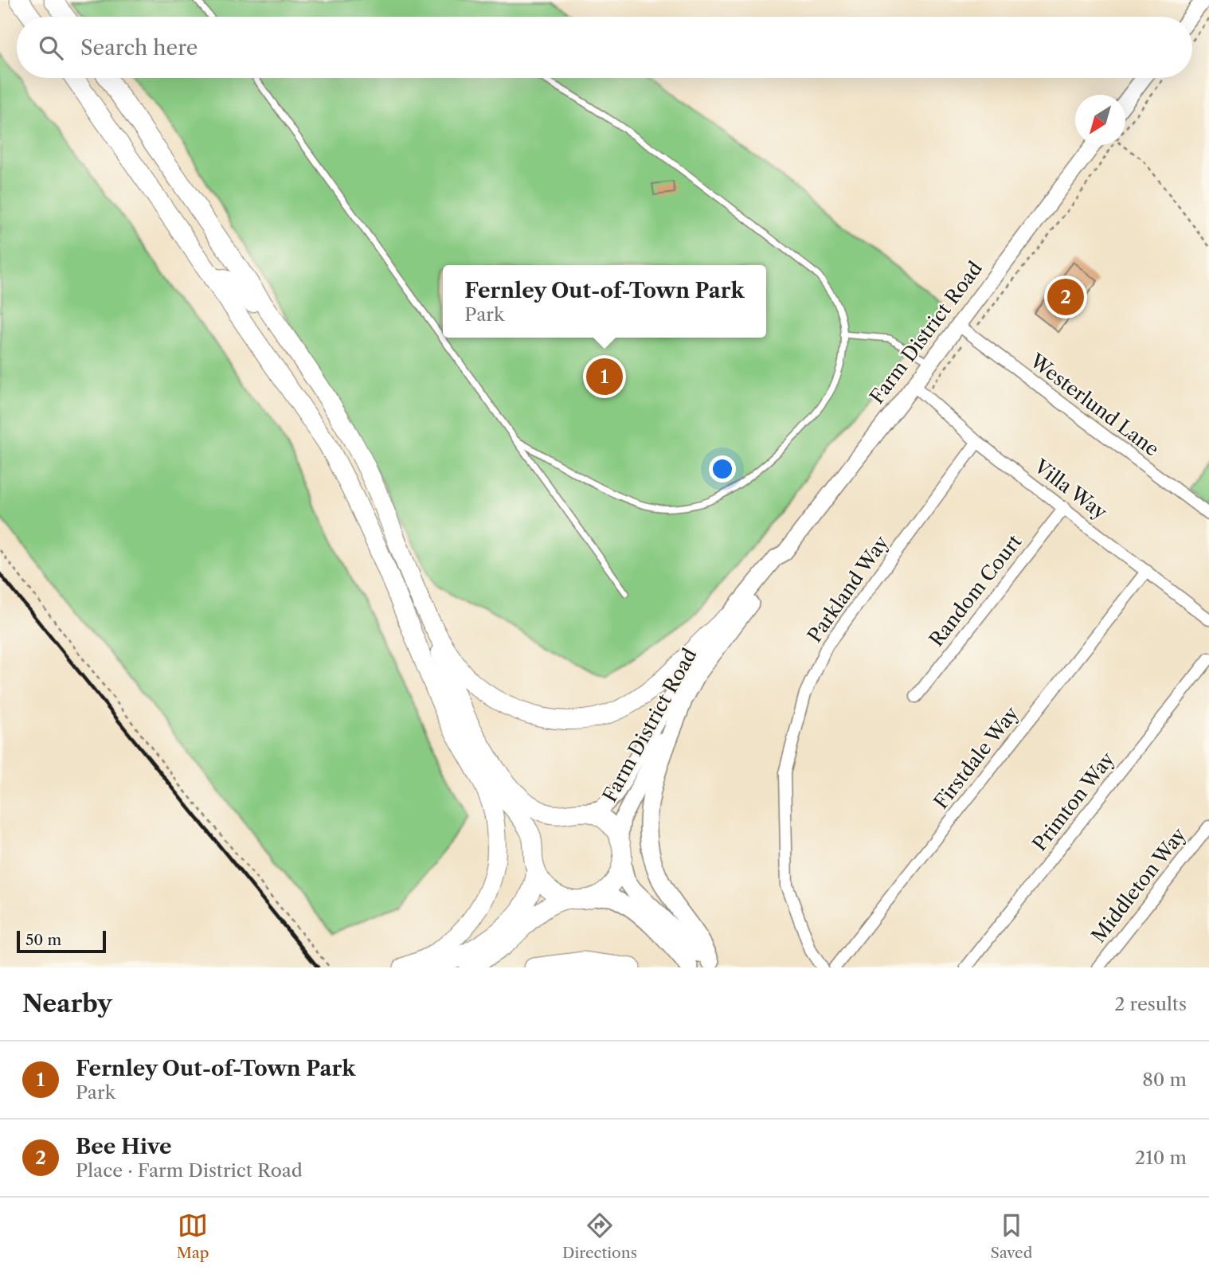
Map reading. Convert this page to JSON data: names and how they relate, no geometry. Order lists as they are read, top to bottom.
{
  "streets": {
    "main road": ["Farm District Road"],
    "street": [
      "Westerlund Lane",
      "Villa Way",
      "Parkland Way",
      "Random Court",
      "Firstdale Way",
      "Primton Way",
      "Middleton Way"
    ]
  },
  "crossings": [
    ["Farm District Road", "Westerlund Lane"],
    ["Farm District Road", "Villa Way"],
    ["Villa Way", "Parkland Way"],
    ["Villa Way", "Random Court"],
    ["Villa Way", "Firstdale Way"]
  ],
  "scale_bar": "50 m",
  "north": "bottom left",
  "page": {
    "search": "Search here",
    "popup": ["Fernley Out-of-Town Park", "Park"],
    "pins": ["2", "1"],
    "scale": "50 m",
    "heading": ["Nearby", "2 results"],
    "list": [
      {
        "mark": "1",
        "name": "Fernley Out-of-Town Park",
        "note": "Park",
        "value": "80 m"
      },
      {
        "mark": "2",
        "name": "Bee Hive",
        "note": "Place · Farm District Road",
        "value": "210 m"
      }
    ],
    "nav": ["Map", "Directions", "Saved"]
  }
}
